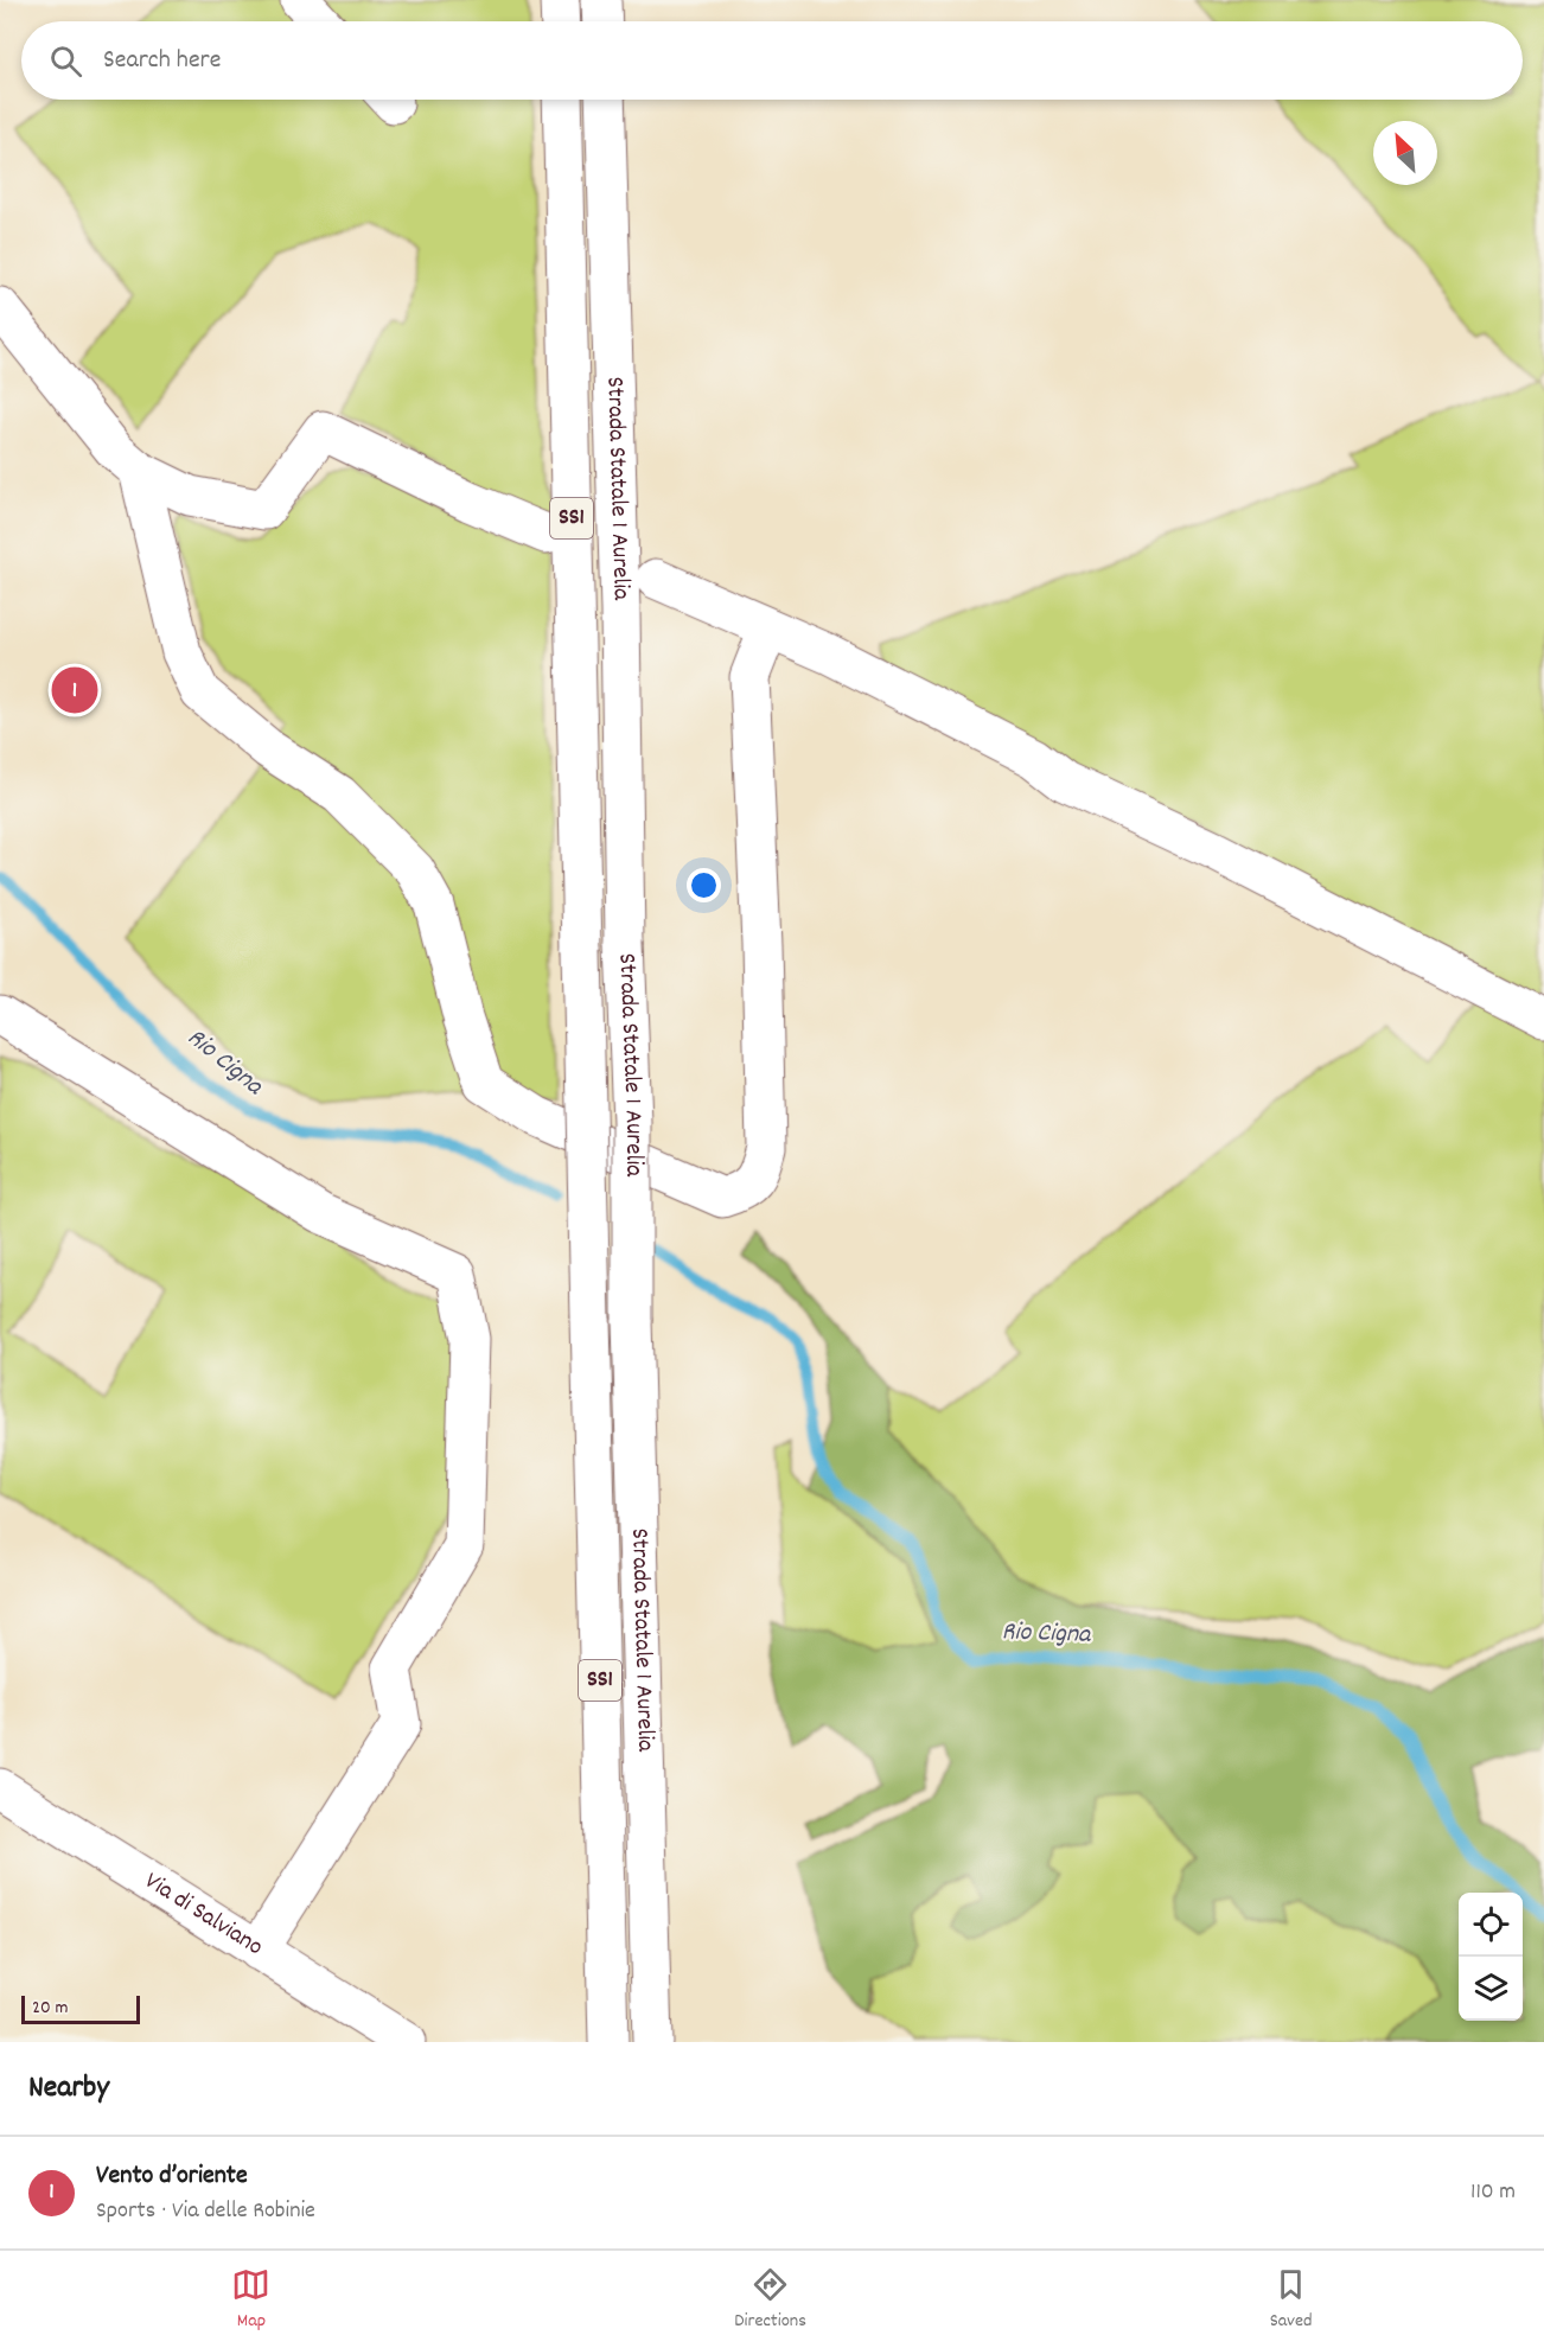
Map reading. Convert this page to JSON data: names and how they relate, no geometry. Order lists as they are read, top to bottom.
{
  "streets": {
    "main road": ["Strada Statale 1 Aurelia", "SS1", "Via di Salviano"]
  },
  "water": ["Rio Cigna"],
  "scale_bar": "20 m",
  "north": "top left",
  "page": {
    "search": "Search here",
    "pins": "1",
    "scale": "20 m",
    "heading": "Nearby",
    "list": [
      {
        "mark": "1",
        "name": "Vento d’oriente",
        "note": "Sports · Via delle Robinie",
        "value": "110 m"
      }
    ],
    "nav": ["Map", "Directions", "Saved"]
  }
}
